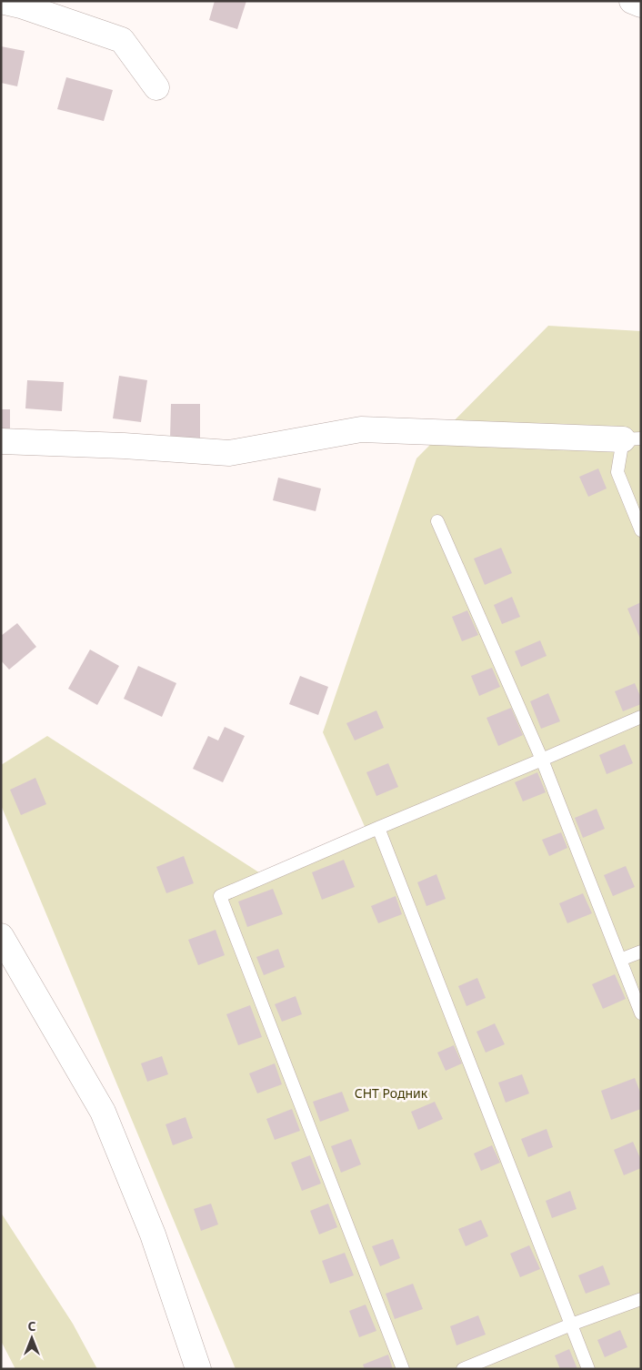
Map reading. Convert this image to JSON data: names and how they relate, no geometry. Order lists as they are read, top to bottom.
{
  "parks": ["СНТ Родник"],
  "north": "top"
}
